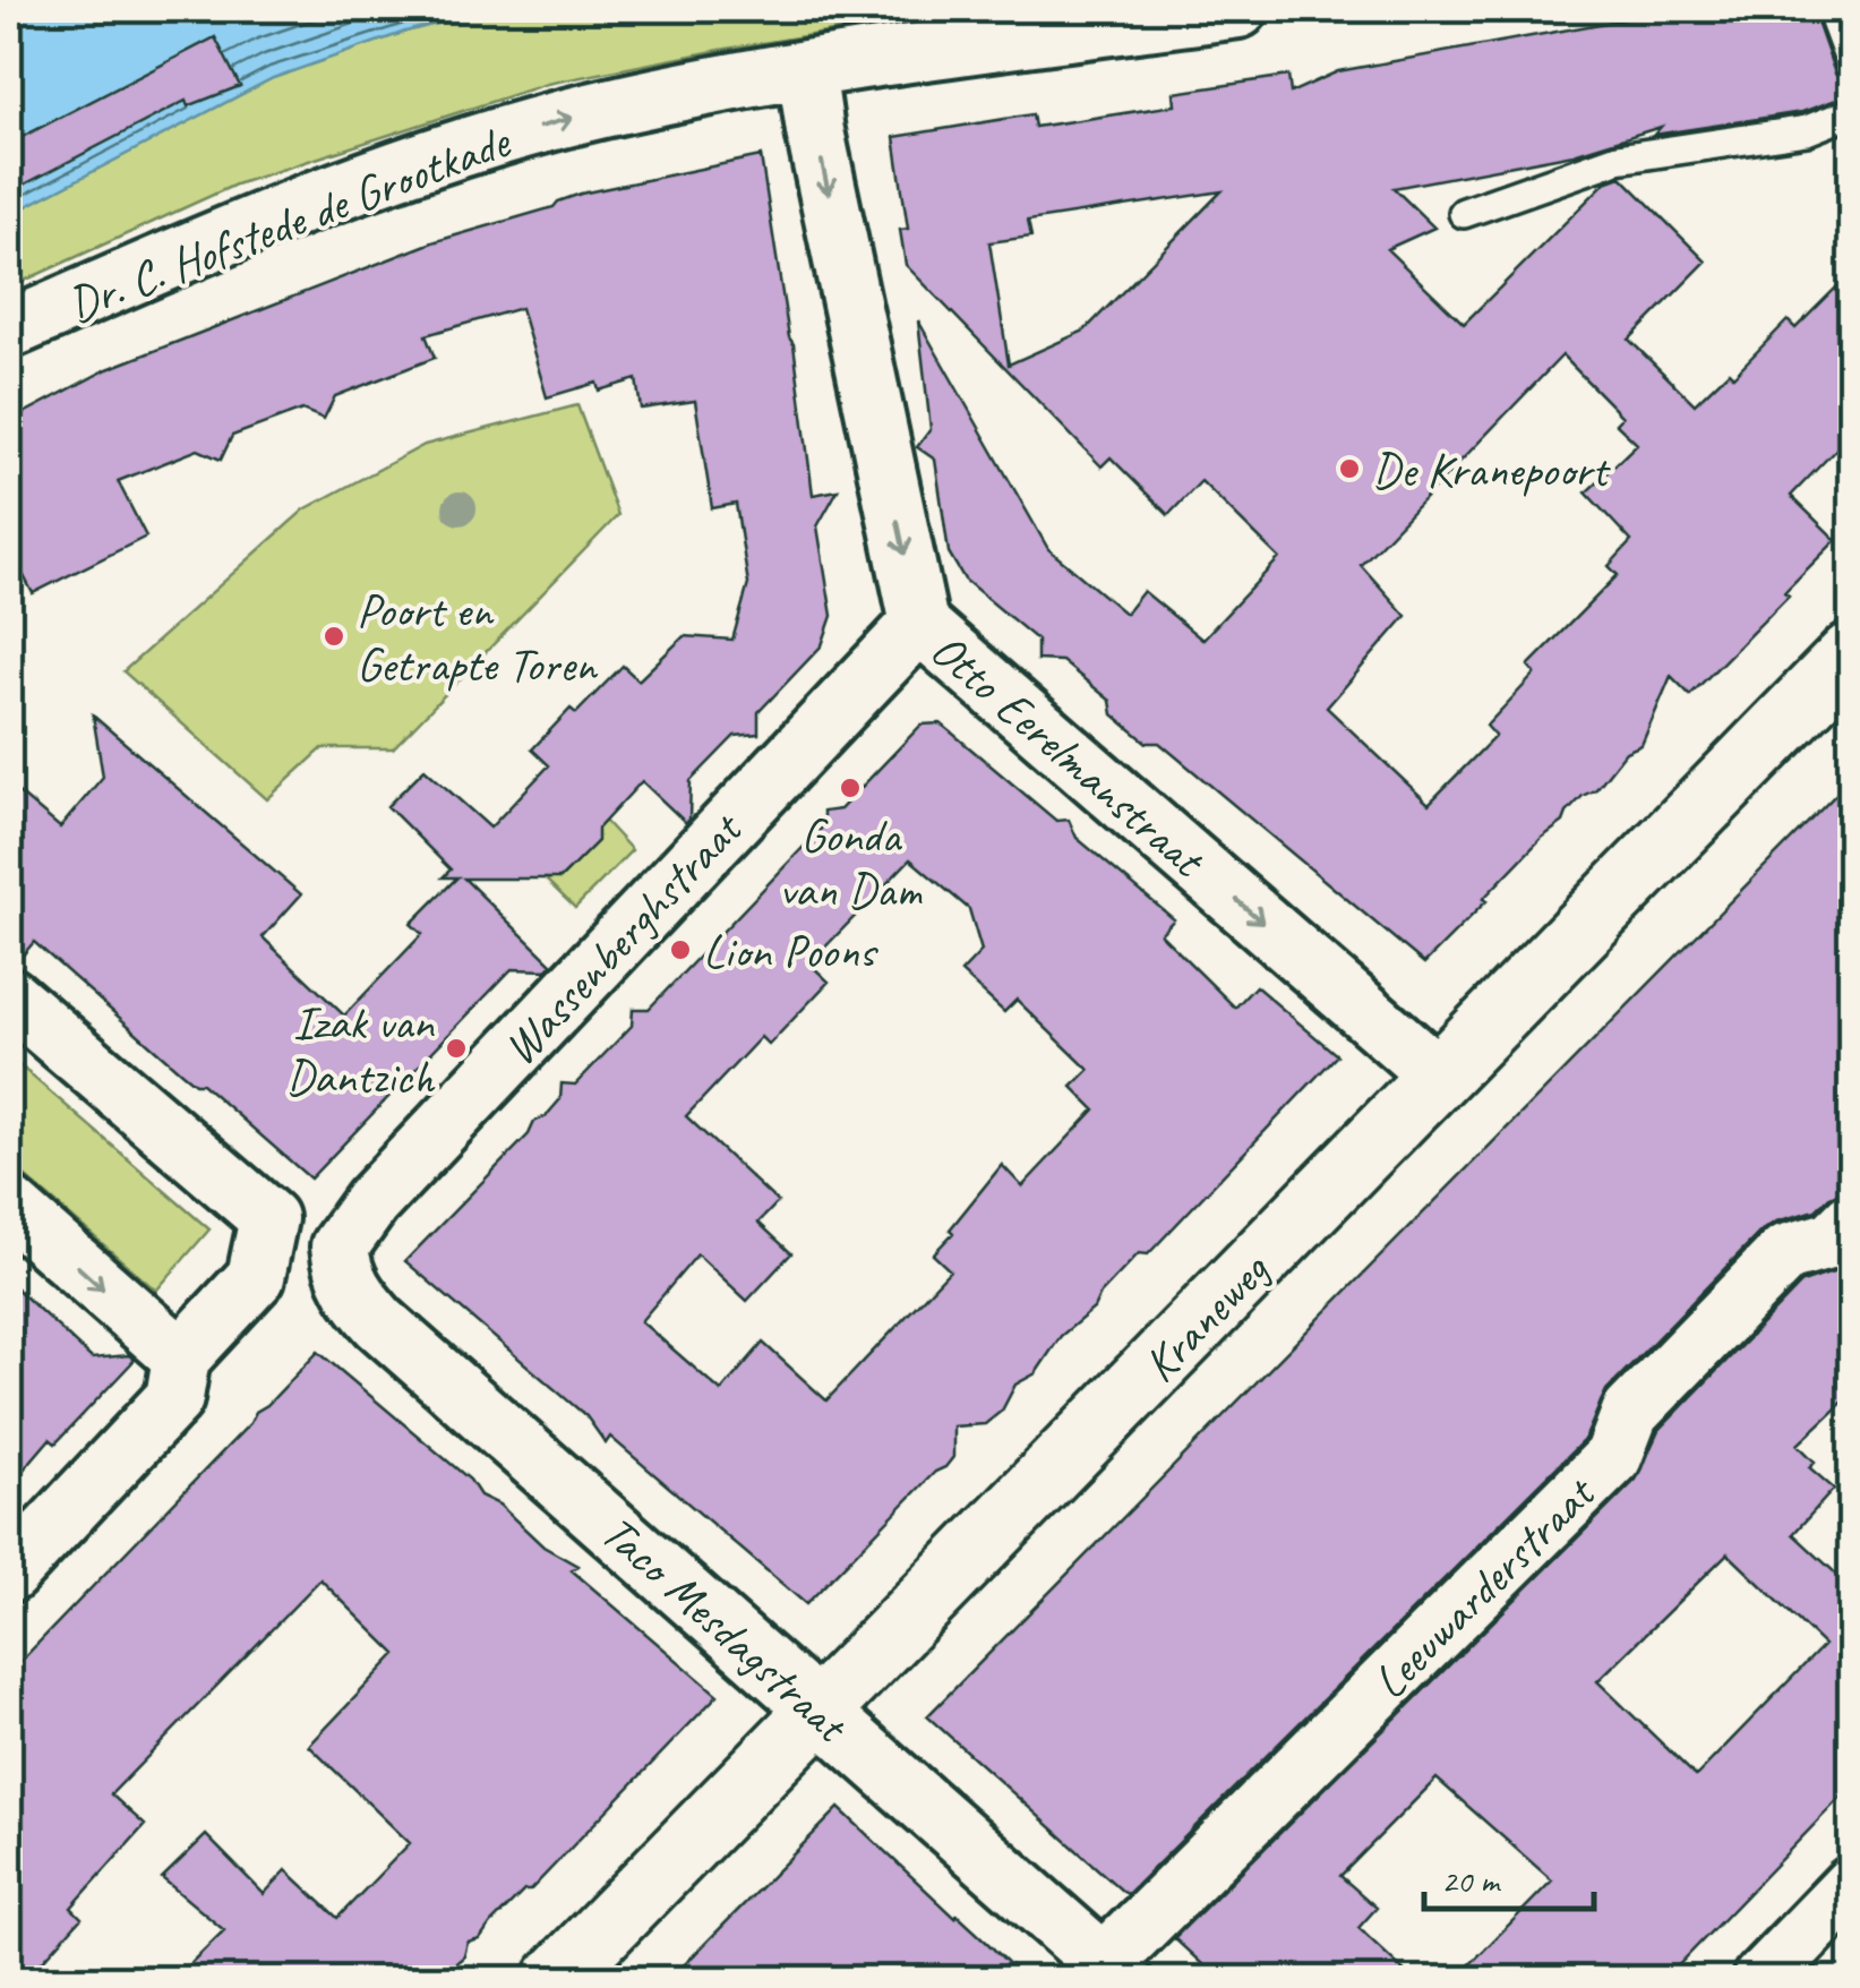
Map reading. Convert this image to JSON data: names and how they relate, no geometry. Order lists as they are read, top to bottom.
{
  "streets": {
    "street": [
      "Dr. C. Hofstede de Grootkade",
      "Otto Eerelmanstraat",
      "Wassenberghstraat",
      "Kraneweg",
      "Leeuwarderstraat",
      "Taco Mesdagstraat"
    ]
  },
  "crossings": [
    ["Dr. C. Hofstede de Grootkade", "Otto Eerelmanstraat"],
    ["Otto Eerelmanstraat", "Wassenberghstraat"],
    ["Otto Eerelmanstraat", "Kraneweg"],
    ["Wassenberghstraat", "Taco Mesdagstraat"],
    ["Kraneweg", "Taco Mesdagstraat"],
    ["Leeuwarderstraat", "Taco Mesdagstraat"]
  ],
  "one_way": ["Dr. C. Hofstede de Grootkade", "Otto Eerelmanstraat"],
  "places": [
    "De Kranepoort",
    "Poort en Getrapte Toren",
    "Gonda van Dam",
    "Lion Poons",
    "Izak van Dantzich"
  ],
  "scale_bar": "20 m"
}
